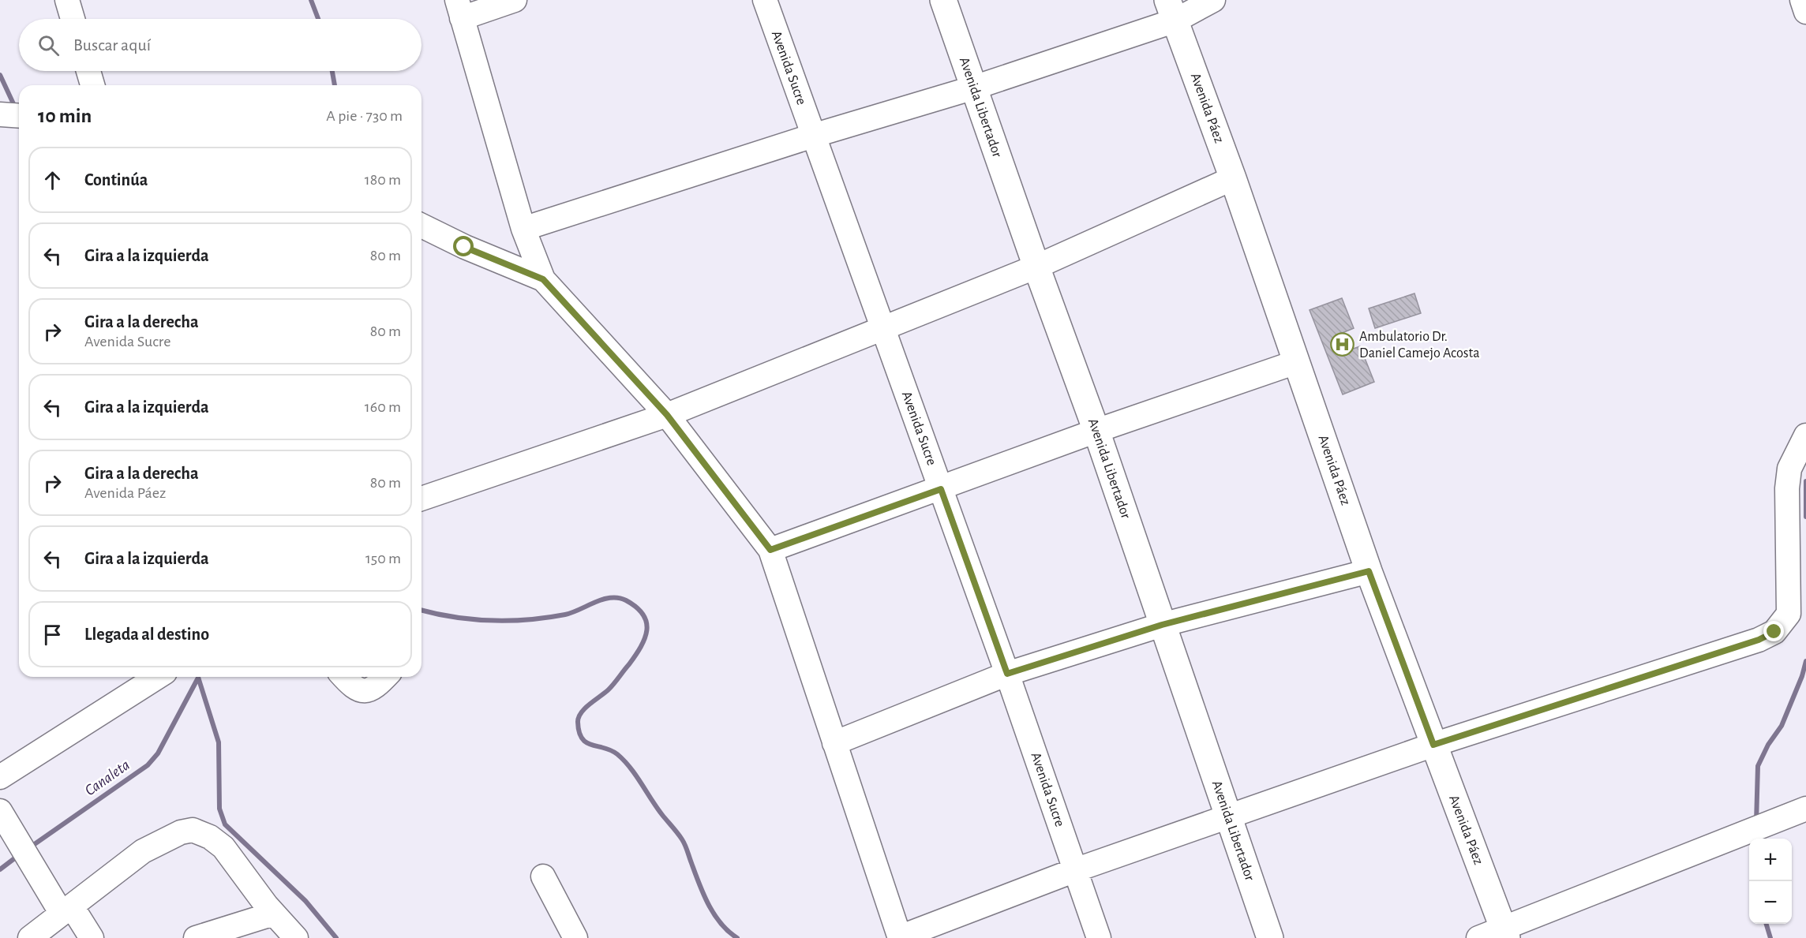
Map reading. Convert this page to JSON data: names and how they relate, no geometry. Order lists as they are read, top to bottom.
{
  "streets": {
    "main road": ["Avenida Libertador", "Avenida Páez"],
    "street": ["Avenida Sucre"]
  },
  "water": ["Canaleta"],
  "places": {
    "hospital": ["Ambulatorio Dr. Daniel Camejo Acosta"]
  },
  "page": {
    "search": "Buscar aquí",
    "heading": ["10 min", "A pie · 730 m"],
    "list": [
      ["Continúa", "180 m"],
      ["Gira a la izquierda", "80 m"],
      ["Gira a la derecha", "Avenida Sucre", "80 m"],
      ["Gira a la izquierda", "160 m"],
      ["Gira a la derecha", "Avenida Páez", "80 m"],
      ["Gira a la izquierda", "150 m"],
      "Llegada al destino"
    ],
    "map_buttons": ["+", "−"]
  }
}
